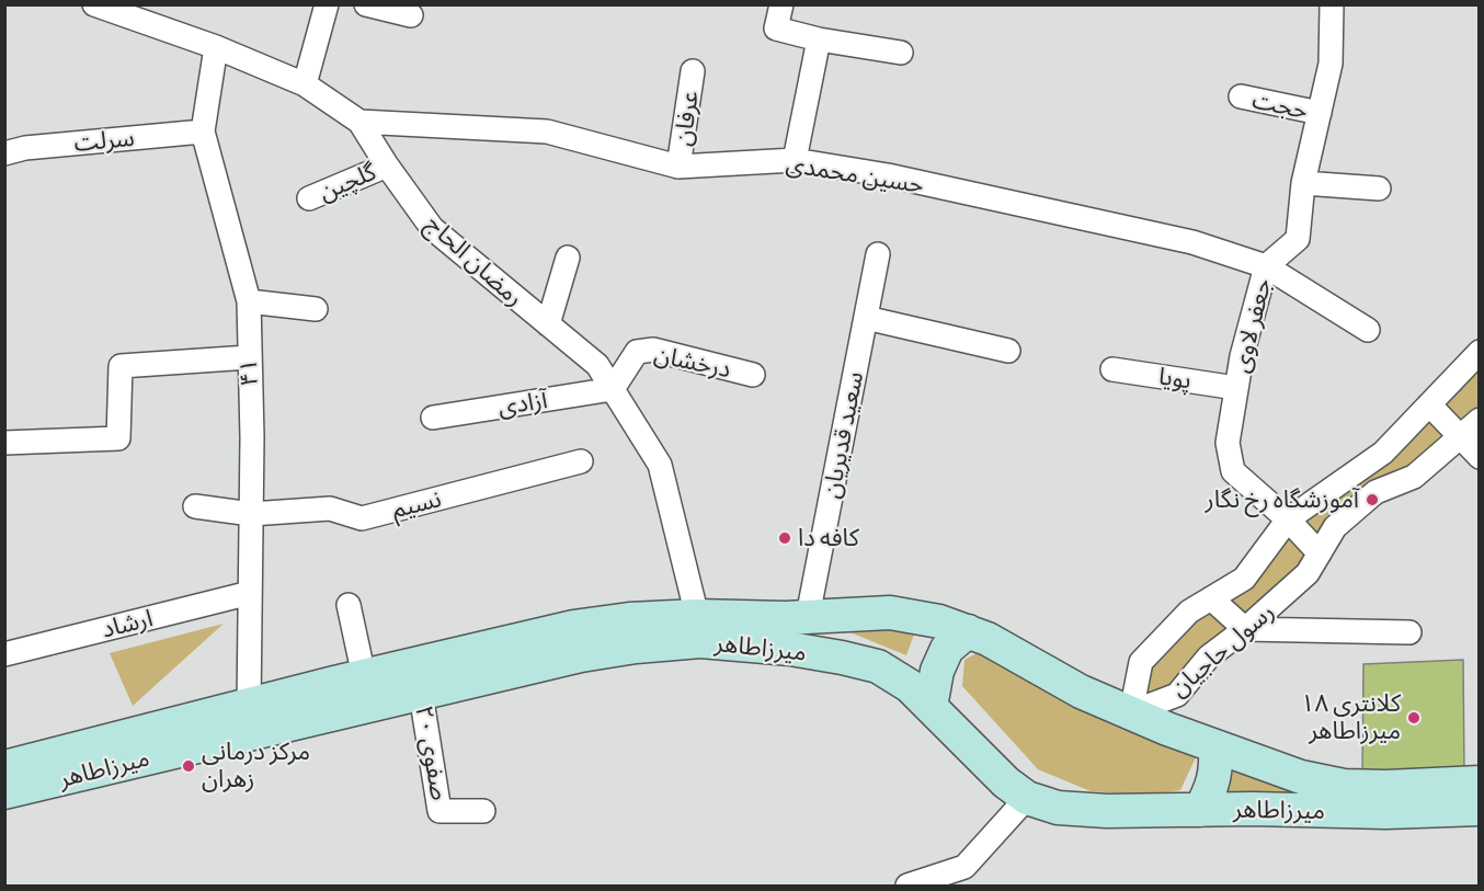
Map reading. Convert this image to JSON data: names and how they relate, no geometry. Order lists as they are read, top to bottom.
{
  "streets": {
    "main road": ["میرزاطاهر"],
    "street": [
      "حجت",
      "عرفان",
      "سرلت",
      "حسین محمدی",
      "گلچین",
      "رمضان الحاج",
      "جعفر لاوی",
      "درخشان",
      "۴۱",
      "پویا",
      "آزادی",
      "سعید قدیریان",
      "نسیم",
      "ارشاد",
      "رسول حاجیان",
      "صفوی ۲۰"
    ]
  },
  "crossings": [
    ["حجت", "جعفر لاوی"],
    ["عرفان", "حسین محمدی"],
    ["سرلت", "۴۱"],
    ["حسین محمدی", "رمضان الحاج"],
    ["حسین محمدی", "جعفر لاوی"],
    ["گلچین", "رمضان الحاج"],
    ["رمضان الحاج", "درخشان"],
    ["رمضان الحاج", "۴۱"],
    ["رمضان الحاج", "آزادی"],
    ["رمضان الحاج", "میرزاطاهر"],
    ["جعفر لاوی", "پویا"],
    ["جعفر لاوی", "رسول حاجیان"],
    ["درخشان", "آزادی"],
    ["۴۱", "نسیم"],
    ["۴۱", "ارشاد"],
    ["۴۱", "میرزاطاهر"],
    ["سعید قدیریان", "میرزاطاهر"],
    ["میرزاطاهر", "رسول حاجیان"],
    ["میرزاطاهر", "صفوی ۲۰"]
  ],
  "places": [
    "آموزشگاه رخ نگار",
    "کافه دا",
    "کلانتری ۱۸ میرزاطاهر",
    "مرکز درمانی زهران"
  ]
}
